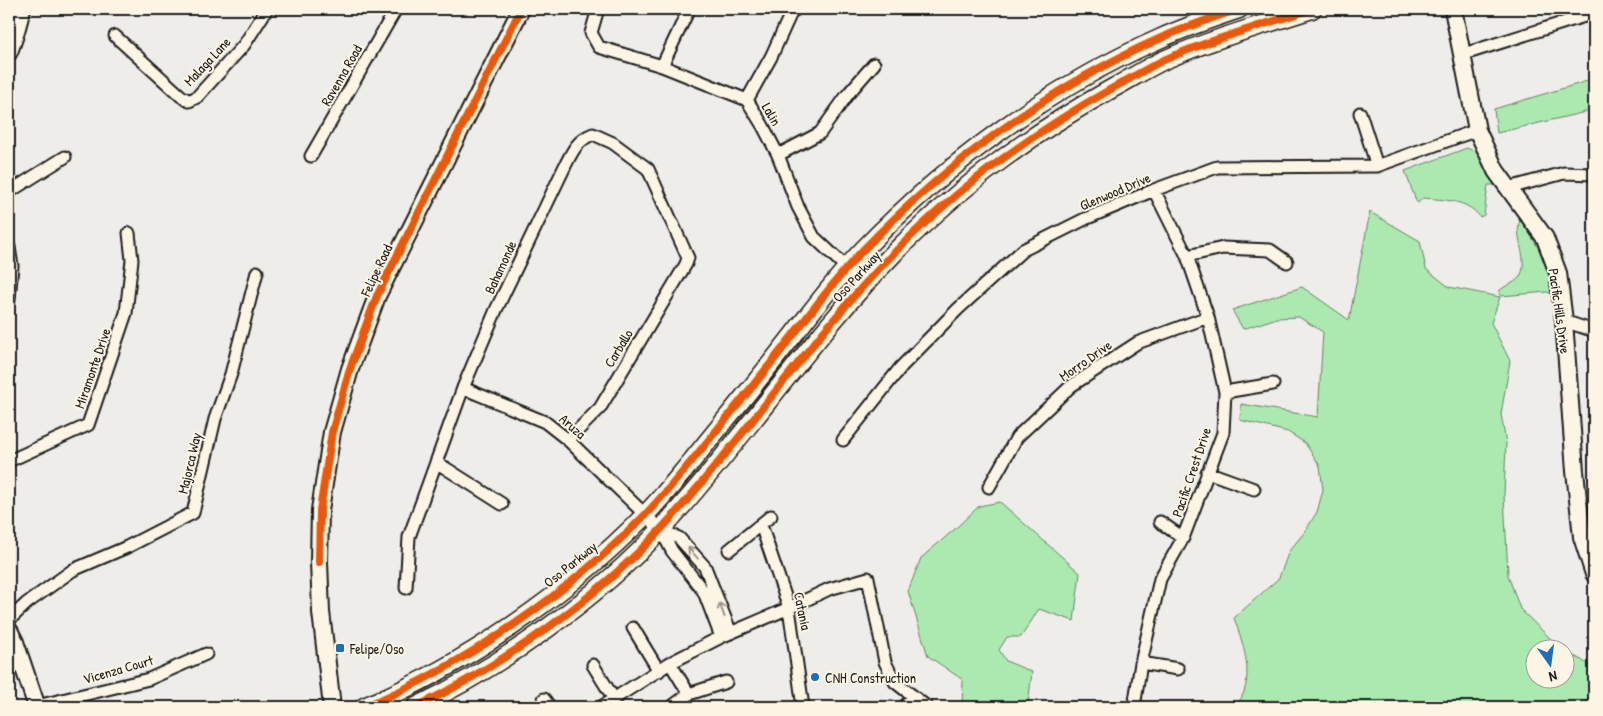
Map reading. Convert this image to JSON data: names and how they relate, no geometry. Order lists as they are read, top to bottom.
{
  "streets": {
    "main road": ["Felipe Road", "Oso Parkway", "Pacific Hills Drive"],
    "street": [
      "Malaga Lane",
      "Ravenna Road",
      "Lalin",
      "Glenwood Drive",
      "Bahamonde",
      "Carballo",
      "Morro Drive",
      "Miramonte Drive",
      "Aruza",
      "Majorca Way",
      "Pacific Crest Drive",
      "Catania",
      "Vicenza Court"
    ]
  },
  "crossings": [
    ["Lalin", "Oso Parkway"],
    ["Glenwood Drive", "Pacific Hills Drive"],
    ["Glenwood Drive", "Pacific Crest Drive"],
    ["Bahamonde", "Carballo"],
    ["Bahamonde", "Aruza"],
    ["Oso Parkway", "Aruza"],
    ["Carballo", "Aruza"],
    ["Morro Drive", "Pacific Crest Drive"]
  ],
  "places": {
    "transit": ["Felipe/Oso"],
    "other": ["CNH Construction"]
  },
  "north": "bottom"
}
